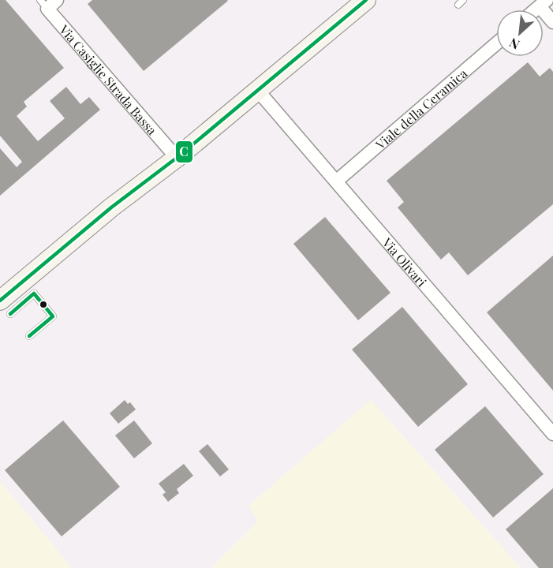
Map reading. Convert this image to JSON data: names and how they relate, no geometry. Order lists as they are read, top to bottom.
{
  "streets": {
    "street": ["Via Casiglie Strada Bassa", "Viale della Ceramica", "Via Olivari"]
  },
  "crossings": [
    ["Viale della Ceramica", "Via Olivari"]
  ],
  "lines": ["transit line C"],
  "north": "bottom left"
}
